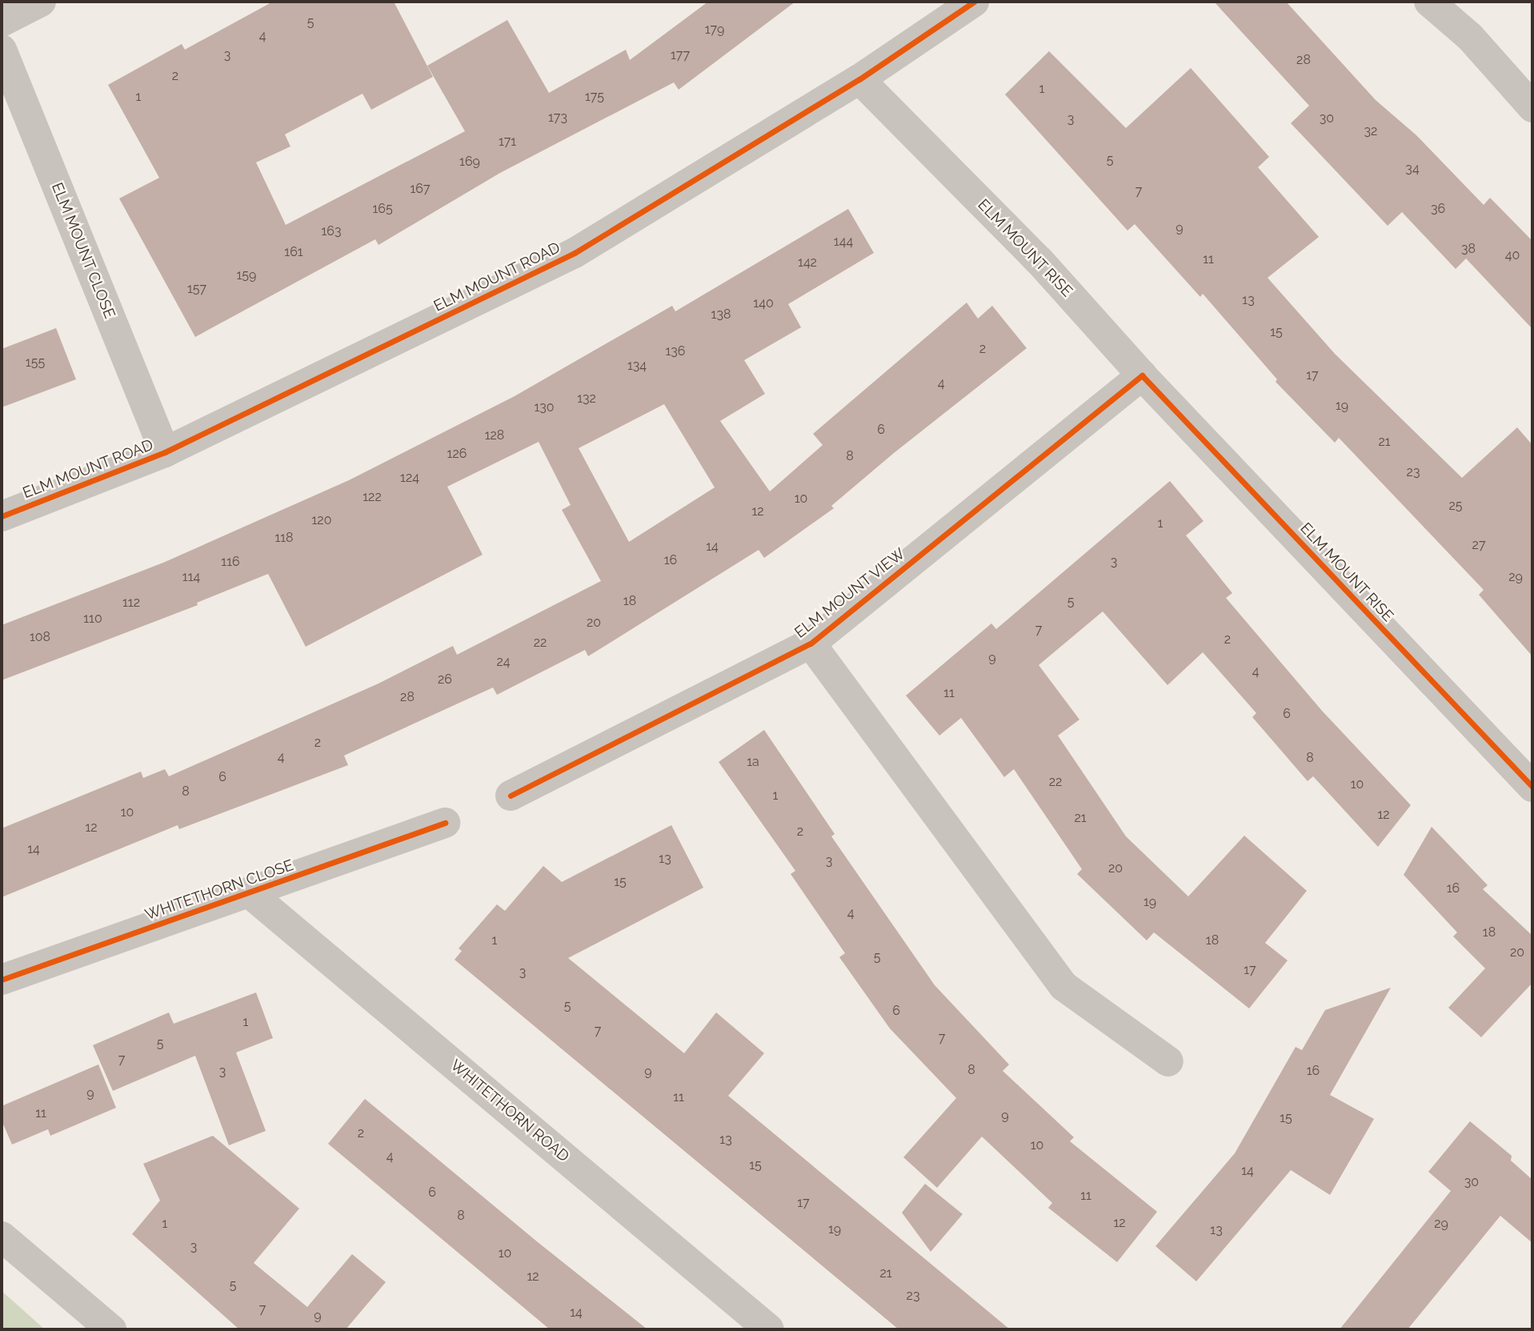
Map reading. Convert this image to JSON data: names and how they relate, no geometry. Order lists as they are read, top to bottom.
{
  "streets": {
    "street": [
      "ELM MOUNT RISE",
      "ELM MOUNT CLOSE",
      "ELM MOUNT ROAD",
      "ELM MOUNT VIEW",
      "WHITETHORN CLOSE",
      "WHITETHORN ROAD"
    ]
  },
  "crossings": [
    ["ELM MOUNT RISE", "ELM MOUNT ROAD"],
    ["ELM MOUNT RISE", "ELM MOUNT VIEW"],
    ["ELM MOUNT CLOSE", "ELM MOUNT ROAD"],
    ["WHITETHORN CLOSE", "WHITETHORN ROAD"]
  ],
  "house_numbers": [
    "5",
    "179",
    "4",
    "3",
    "177",
    "28",
    "2",
    "1",
    "1",
    "175",
    "173",
    "30",
    "3",
    "32",
    "171",
    "5",
    "169",
    "34",
    "167",
    "7",
    "165",
    "36",
    "9",
    "163",
    "144",
    "38",
    "161",
    "40",
    "11",
    "142",
    "159",
    "157",
    "13",
    "140",
    "138",
    "15",
    "2",
    "136",
    "155",
    "134",
    "17",
    "4",
    "132",
    "19",
    "130",
    "6",
    "128",
    "21",
    "126",
    "8",
    "23",
    "124",
    "122",
    "10",
    "25",
    "12",
    "120",
    "1",
    "118",
    "27",
    "14",
    "16",
    "116",
    "3",
    "114",
    "29",
    "18",
    "5",
    "112",
    "110",
    "20",
    "7",
    "108",
    "2",
    "22",
    "9",
    "24",
    "4",
    "26",
    "11",
    "28",
    "6",
    "2",
    "4",
    "8",
    "1a",
    "6",
    "22",
    "10",
    "8",
    "1",
    "10",
    "12",
    "21",
    "12",
    "2",
    "14",
    "13",
    "3",
    "20",
    "15",
    "16",
    "19",
    "4",
    "18",
    "1",
    "18",
    "20",
    "5",
    "17",
    "3",
    "5",
    "6",
    "1",
    "7",
    "7",
    "5",
    "7",
    "8",
    "16",
    "3",
    "9",
    "9",
    "11",
    "11",
    "9",
    "15",
    "2",
    "13",
    "10",
    "4",
    "15",
    "14",
    "30",
    "6",
    "11",
    "17",
    "8",
    "12",
    "1",
    "29",
    "19",
    "13",
    "3",
    "10",
    "21",
    "12",
    "5",
    "23",
    "7",
    "14",
    "9"
  ]
}
